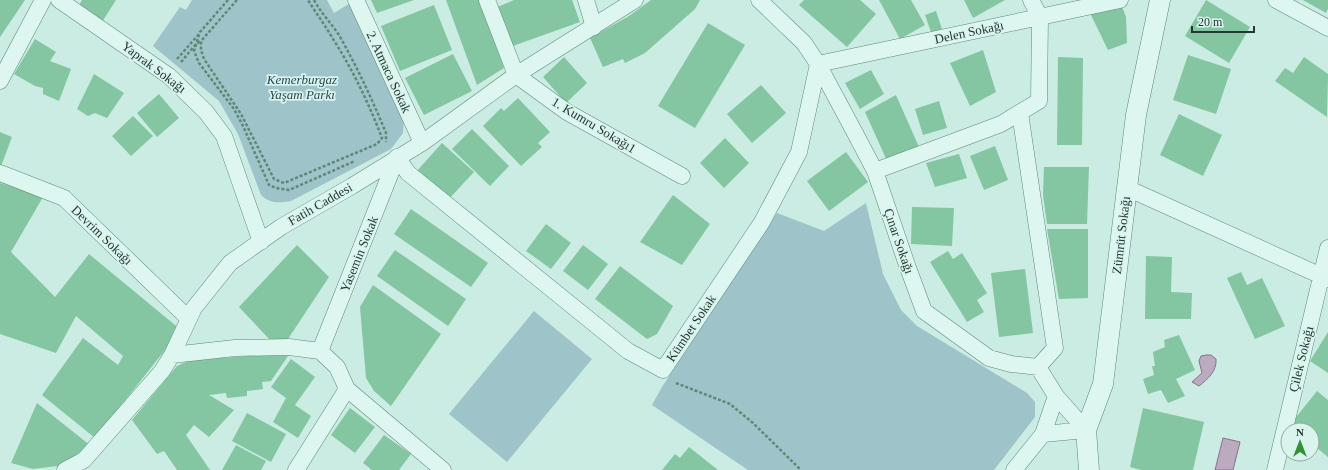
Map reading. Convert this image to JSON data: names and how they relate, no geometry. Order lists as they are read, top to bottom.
{
  "streets": {
    "street": [
      "Delen Sokağı",
      "Yaprak Sokağı",
      "2. Atmaca Sokak",
      "1. Kumru Sokağı1",
      "Fatih Caddesi",
      "Devrim Sokağı",
      "Zümrüt Sokağı",
      "Çınar Sokağı",
      "Yasemin Sokak",
      "Kümbet Sokak",
      "Çilek Sokağı"
    ]
  },
  "crossings": [
    ["Delen Sokağı", "Çınar Sokağı"],
    ["Delen Sokağı", "Kümbet Sokak"],
    ["Yaprak Sokağı", "Fatih Caddesi"],
    ["2. Atmaca Sokak", "Fatih Caddesi"],
    ["1. Kumru Sokağı1", "Fatih Caddesi"],
    ["Fatih Caddesi", "Devrim Sokağı"],
    ["Fatih Caddesi", "Yasemin Sokak"],
    ["Fatih Caddesi", "Kümbet Sokak"],
    ["Çınar Sokağı", "Kümbet Sokak"],
    ["Yasemin Sokak", "Kümbet Sokak"]
  ],
  "parks": ["Kemerburgaz Yaşam Parkı"],
  "scale_bar": "20 m",
  "north": "top"
}
